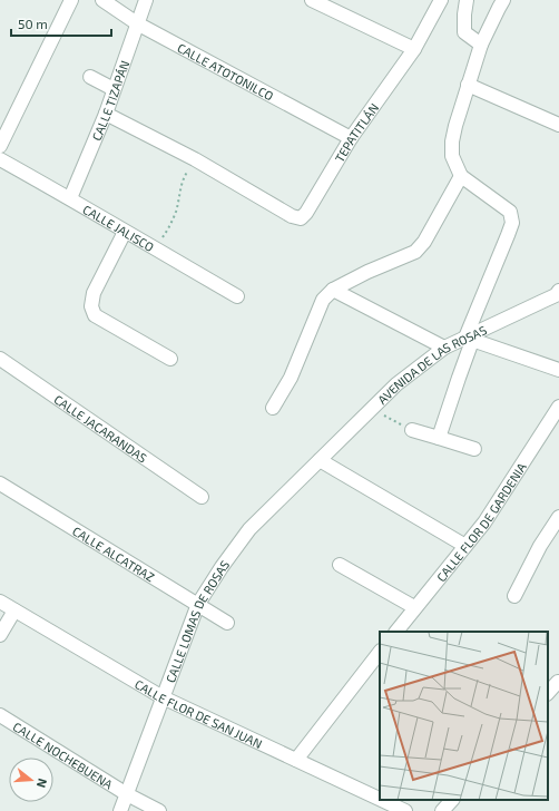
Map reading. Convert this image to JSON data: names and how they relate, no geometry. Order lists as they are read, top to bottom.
{
  "streets": {
    "street": [
      "CALLE ATOTONILCO",
      "CALLE TIZAPÁN",
      "TEPATITLÁN",
      "CALLE JALISCO",
      "AVENIDA DE LAS ROSAS",
      "CALLE JACARANDAS",
      "CALLE FLOR DE GARDENIA",
      "CALLE ALCATRAZ",
      "CALLE LOMAS DE ROSAS",
      "CALLE FLOR DE SAN JUAN",
      "CALLE NOCHEBUENA"
    ]
  },
  "crossings": [
    ["CALLE ATOTONILCO", "CALLE TIZAPÁN"],
    ["CALLE ATOTONILCO", "TEPATITLÁN"],
    ["CALLE TIZAPÁN", "CALLE JALISCO"],
    ["AVENIDA DE LAS ROSAS", "CALLE LOMAS DE ROSAS"],
    ["CALLE ALCATRAZ", "CALLE LOMAS DE ROSAS"],
    ["CALLE LOMAS DE ROSAS", "CALLE FLOR DE SAN JUAN"],
    ["CALLE LOMAS DE ROSAS", "CALLE NOCHEBUENA"]
  ],
  "scale_bar": "50 m",
  "north": "right"
}
